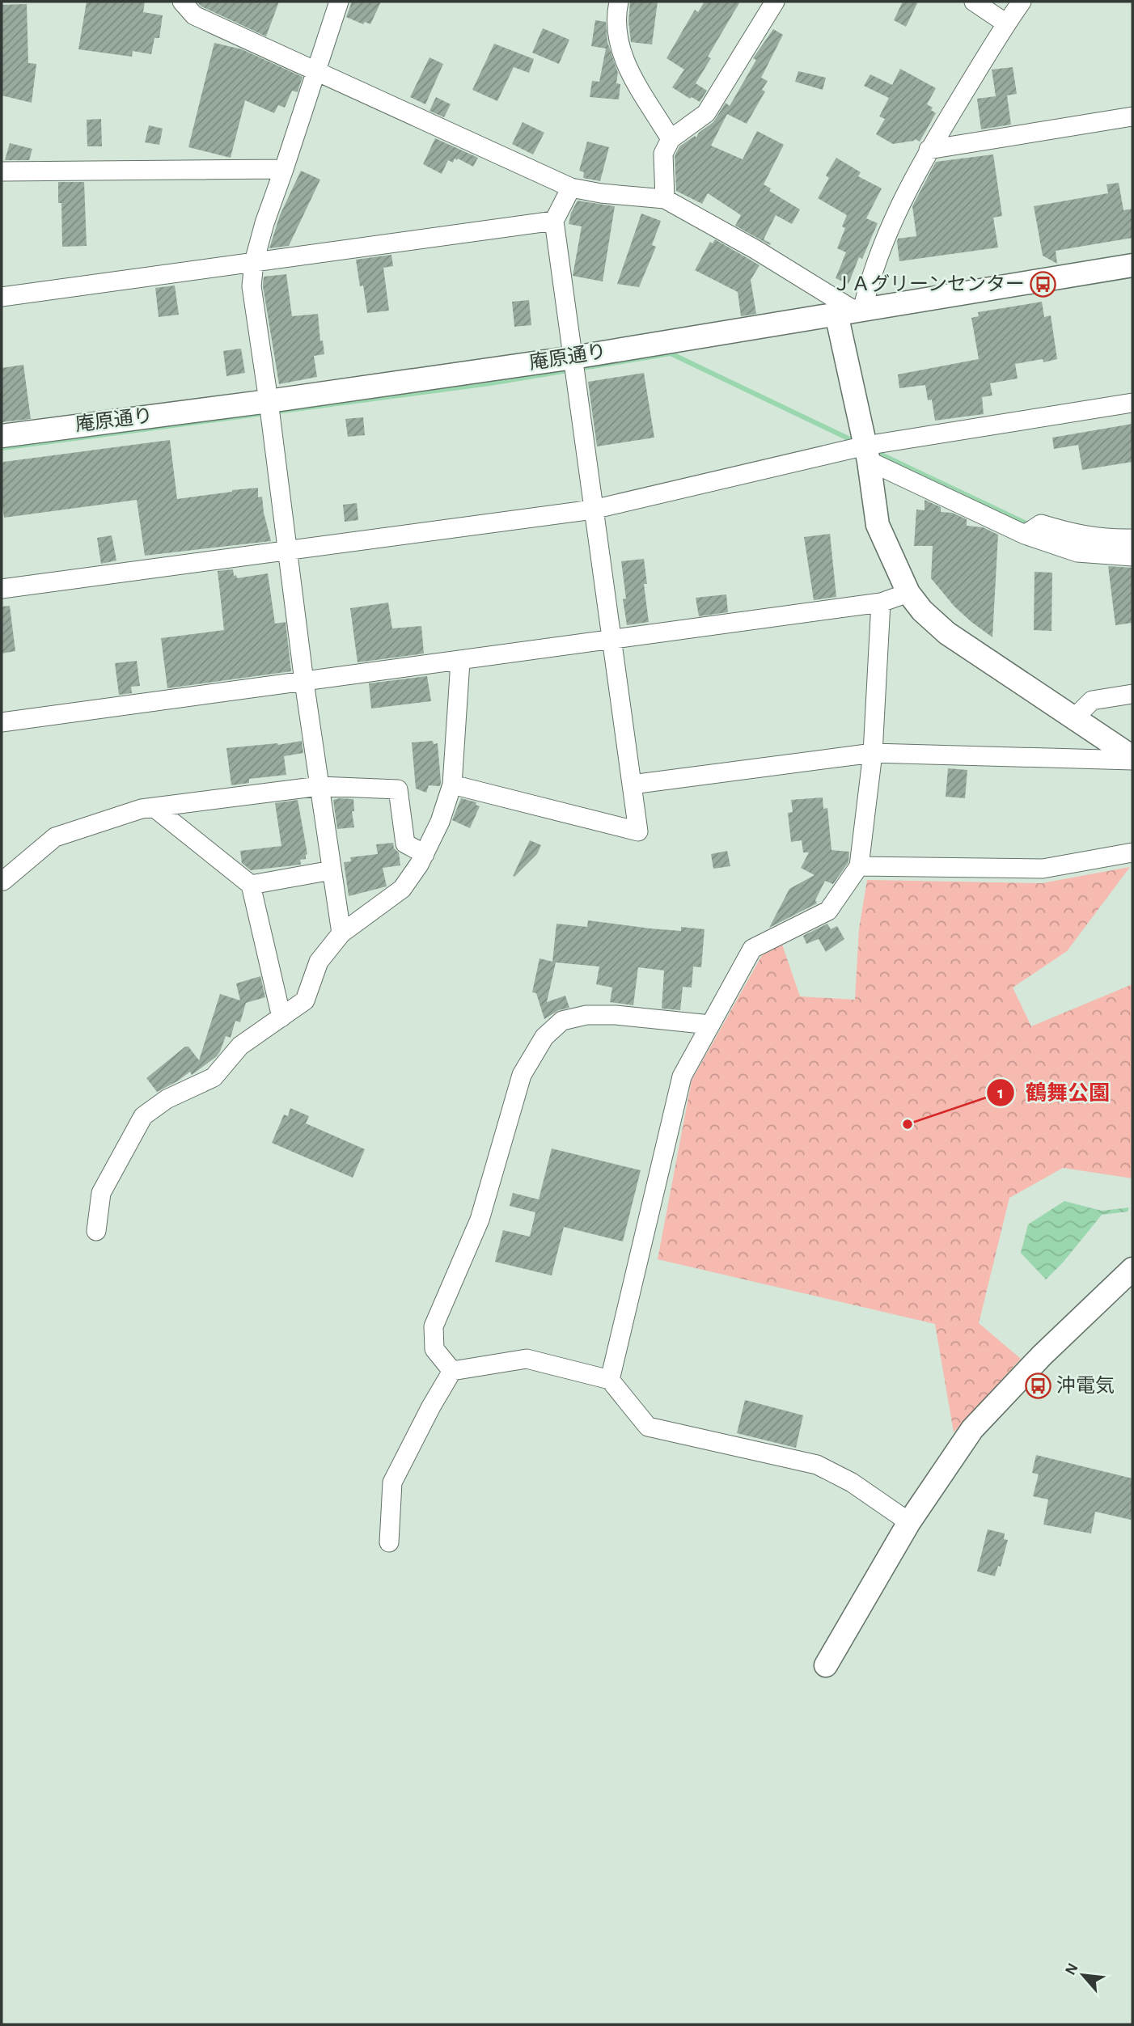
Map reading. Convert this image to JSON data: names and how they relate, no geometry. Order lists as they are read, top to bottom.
{
  "streets": {
    "street": ["庵原通り"]
  },
  "places": {
    "bus stop": ["ＪＡグリーンセンター", "沖電気"],
    "other": ["鶴舞公園"]
  },
  "north": "top left"
}
